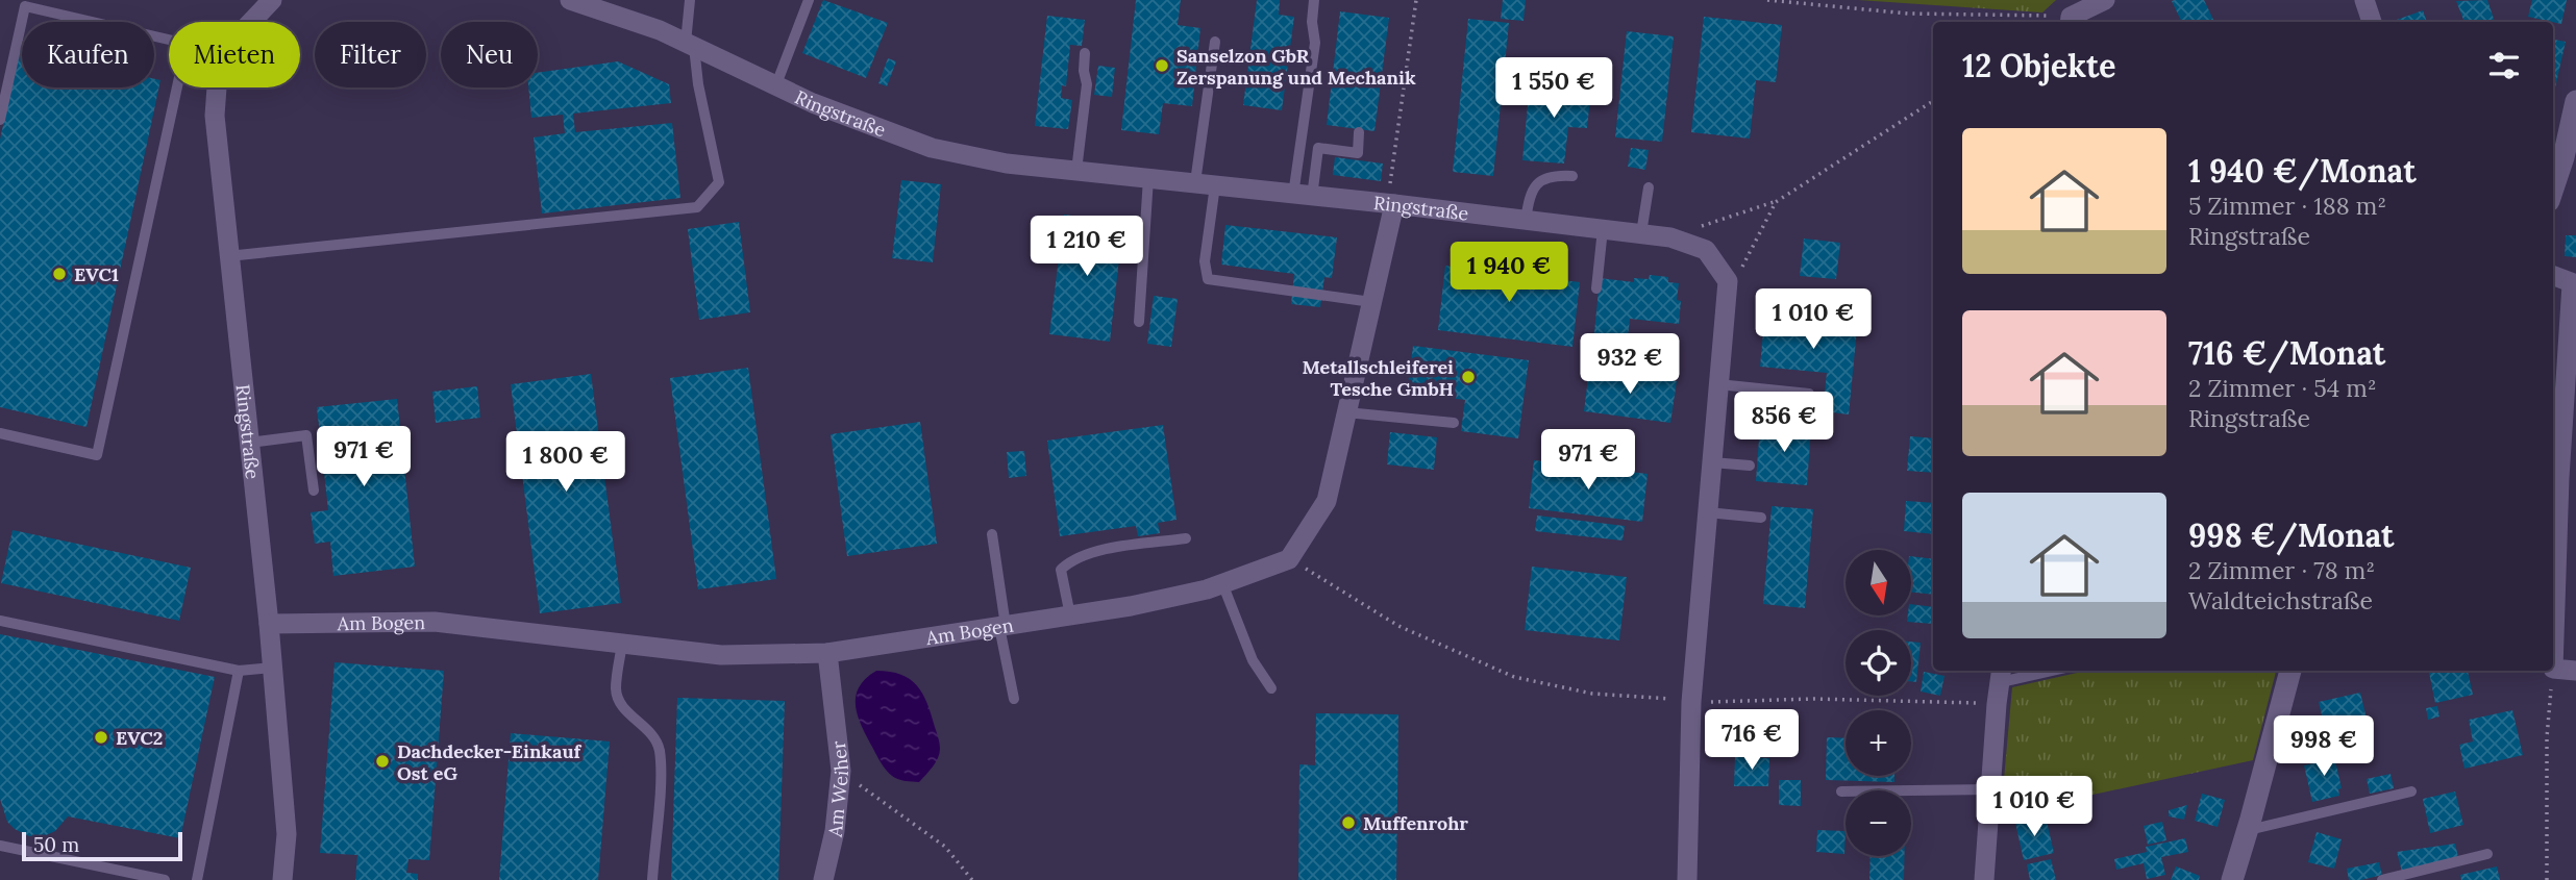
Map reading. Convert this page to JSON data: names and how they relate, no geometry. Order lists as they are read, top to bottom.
{
  "streets": {
    "street": ["Ringstraße", "Am Bogen", "Am Weiher"]
  },
  "crossings": [
    ["Ringstraße", "Am Bogen"],
    ["Am Bogen", "Am Weiher"]
  ],
  "places": [
    "Sanselzon GbR Zerspanung und Mechanik",
    "EVC1",
    "Metallschleiferei Tesche GmbH",
    "EVC2",
    "Dachdecker-Einkauf Ost eG",
    "Muffenrohr"
  ],
  "scale_bar": "50 m",
  "north": "bottom",
  "page": {
    "chip": [
      "Kaufen",
      "Mieten",
      "Filter",
      "Neu"
    ],
    "heading": "12 Objekte",
    "price": [
      "1 550 €",
      "1 210 €",
      "1 940 €",
      "1 010 €",
      "932 €",
      "856 €",
      "971 €",
      "971 €",
      "1 800 €",
      "716 €",
      "998 €",
      "1 010 €"
    ],
    "list": [
      {
        "name": "1 940 €/Monat",
        "note": "5 Zimmer · 188 m² · Ringstraße"
      },
      {
        "name": "716 €/Monat",
        "note": "2 Zimmer · 54 m² · Ringstraße"
      },
      {
        "name": "998 €/Monat",
        "note": "2 Zimmer · 78 m² · Waldteichstraße"
      }
    ],
    "map_buttons": ["+", "−"],
    "scale": "50 m"
  }
}
